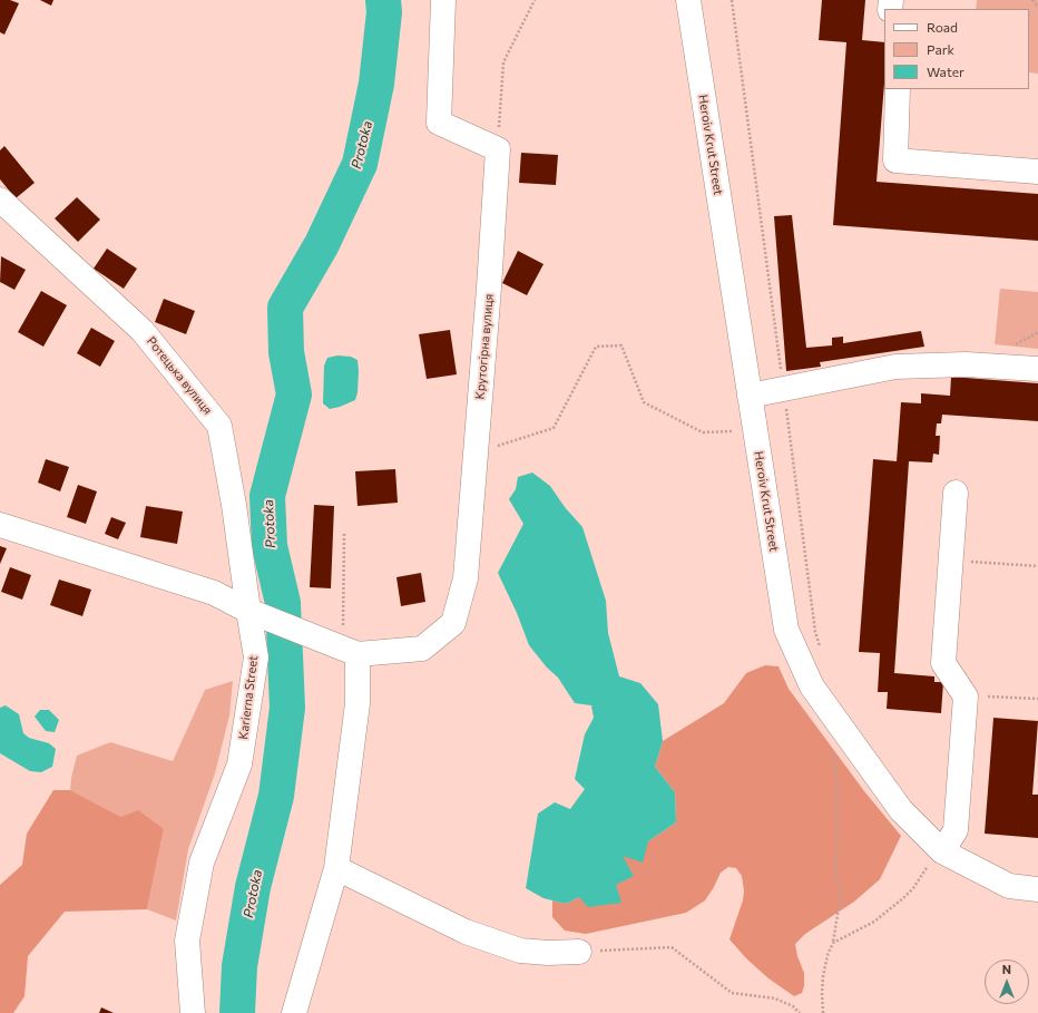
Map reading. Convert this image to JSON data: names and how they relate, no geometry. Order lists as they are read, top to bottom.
{
  "streets": {
    "street": [
      "Heroiv Krut Street",
      "Крутогірна вулиця",
      "Ротецька вулиця",
      "Karierna Street"
    ]
  },
  "crossings": [
    ["Ротецька вулиця", "Karierna Street"]
  ],
  "water": ["Protoka"],
  "legend": ["Road", "Park", "Water"],
  "north": "top"
}
